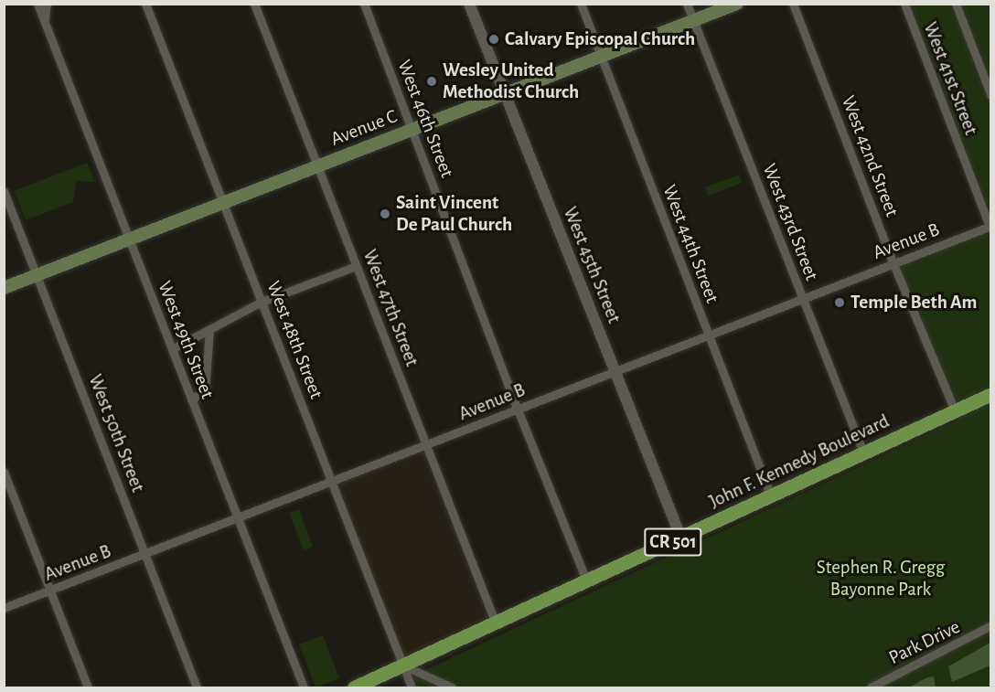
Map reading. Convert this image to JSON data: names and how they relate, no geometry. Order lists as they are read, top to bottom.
{
  "streets": {
    "main road": ["Avenue C", "John F. Kennedy Boulevard", "CR 501"],
    "street": [
      "West 41st Street",
      "West 46th Street",
      "West 42nd Street",
      "West 43rd Street",
      "Avenue B",
      "West 44th Street",
      "West 45th Street",
      "West 47th Street",
      "West 49th Street",
      "West 48th Street",
      "West 50th Street",
      "Park Drive"
    ]
  },
  "crossings": [
    ["West 41st Street", "Avenue B"],
    ["West 46th Street", "Avenue C"],
    ["West 46th Street", "Avenue B"],
    ["West 46th Street", "John F. Kennedy Boulevard"],
    ["Avenue C", "West 43rd Street"],
    ["Avenue C", "West 44th Street"],
    ["Avenue C", "West 45th Street"],
    ["Avenue C", "West 47th Street"],
    ["Avenue C", "West 49th Street"],
    ["Avenue C", "West 48th Street"],
    ["Avenue C", "West 50th Street"],
    ["West 42nd Street", "Avenue B"],
    ["West 42nd Street", "John F. Kennedy Boulevard"],
    ["West 43rd Street", "Avenue B"],
    ["West 43rd Street", "John F. Kennedy Boulevard"],
    ["Avenue B", "West 44th Street"],
    ["Avenue B", "West 45th Street"],
    ["Avenue B", "West 47th Street"],
    ["Avenue B", "West 49th Street"],
    ["Avenue B", "West 48th Street"],
    ["Avenue B", "West 50th Street"],
    ["West 44th Street", "John F. Kennedy Boulevard"],
    ["West 45th Street", "John F. Kennedy Boulevard"],
    ["West 47th Street", "John F. Kennedy Boulevard"],
    ["West 48th Street", "John F. Kennedy Boulevard"]
  ],
  "parks": ["Stephen R. Gregg Bayonne Park"],
  "places": [
    "Calvary Episcopal Church",
    "Wesley United Methodist Church",
    "Saint Vincent De Paul Church",
    "Temple Beth Am"
  ]
}
